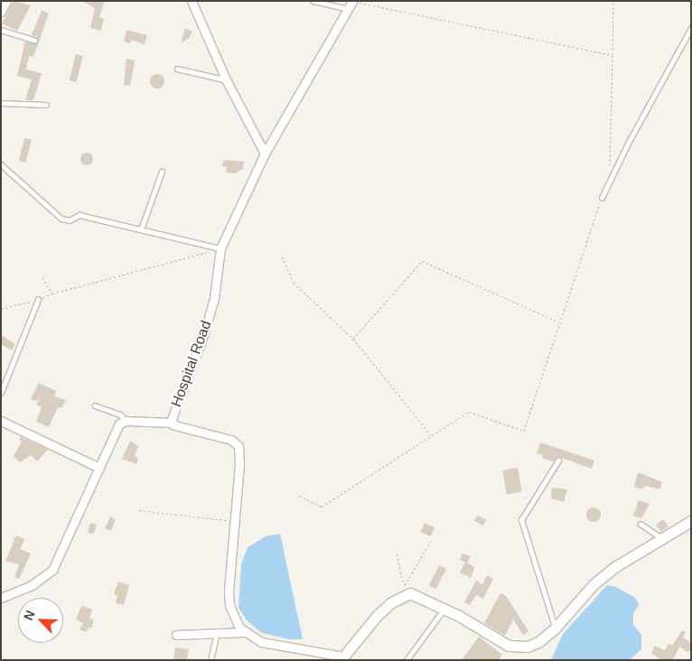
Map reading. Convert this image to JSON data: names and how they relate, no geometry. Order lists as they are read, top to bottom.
{
  "streets": {
    "street": ["Hospital Road"]
  },
  "north": "top left"
}
